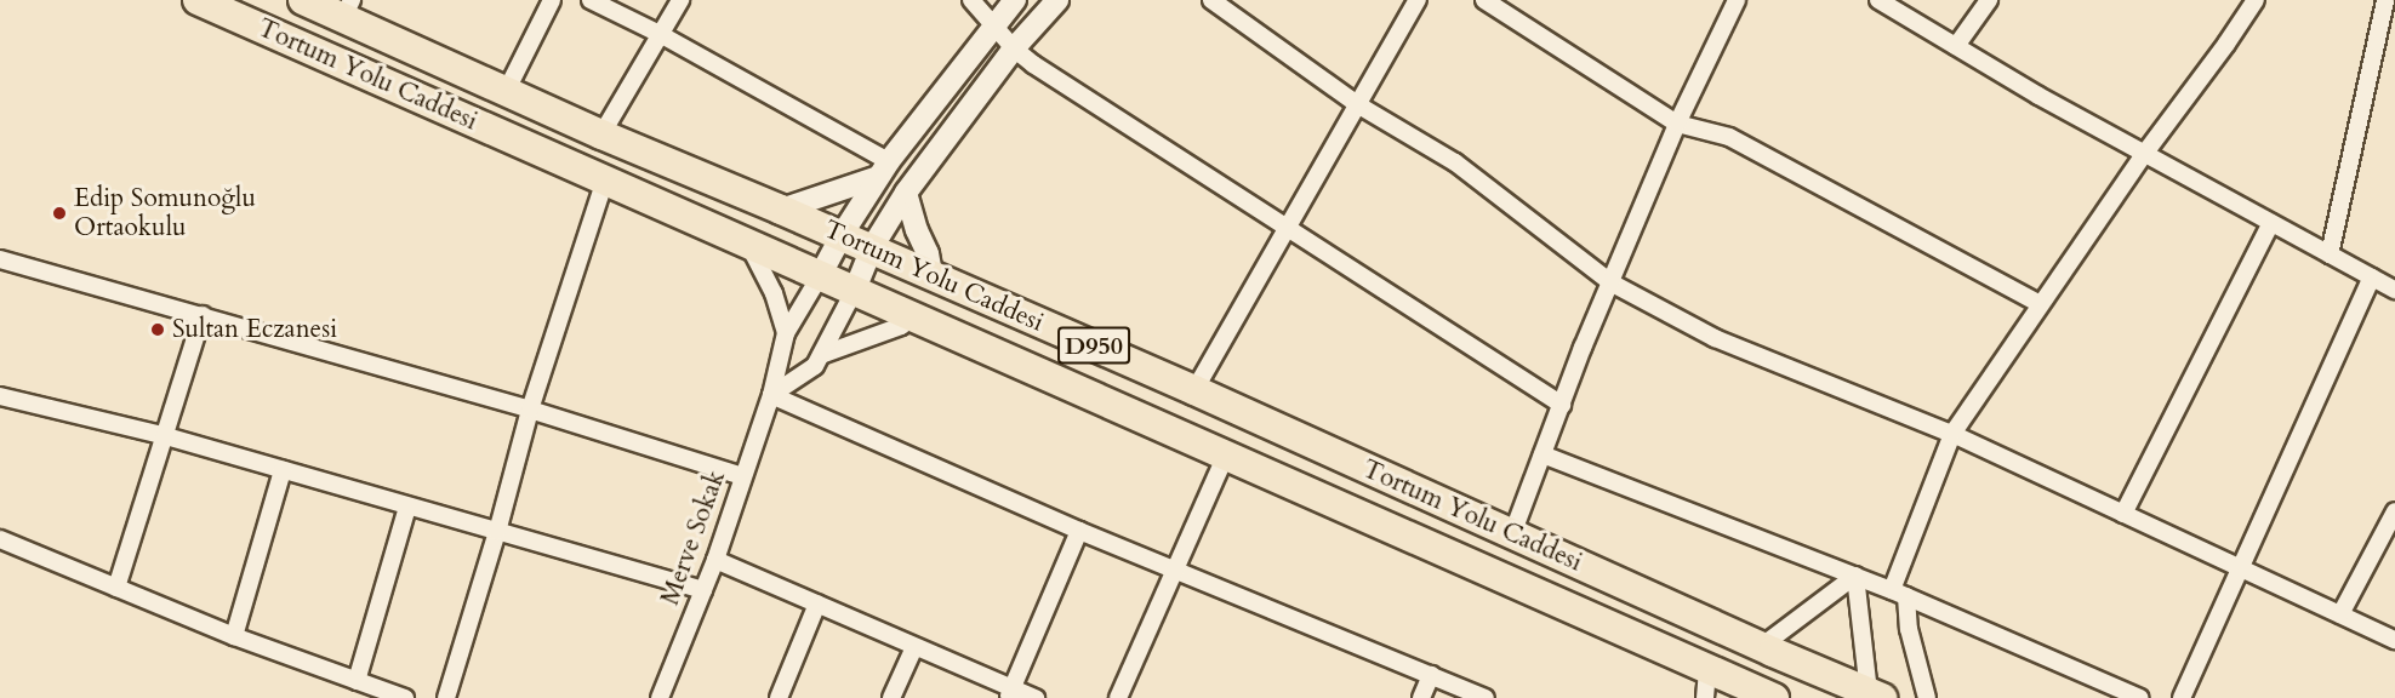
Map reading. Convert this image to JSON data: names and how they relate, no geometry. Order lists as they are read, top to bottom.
{
  "streets": {
    "highway": ["Tortum Yolu Caddesi", "D950"],
    "street": ["Merve Sokak"]
  },
  "places": ["Edip Somunoğlu Ortaokulu", "Sultan Eczanesi"]
}
